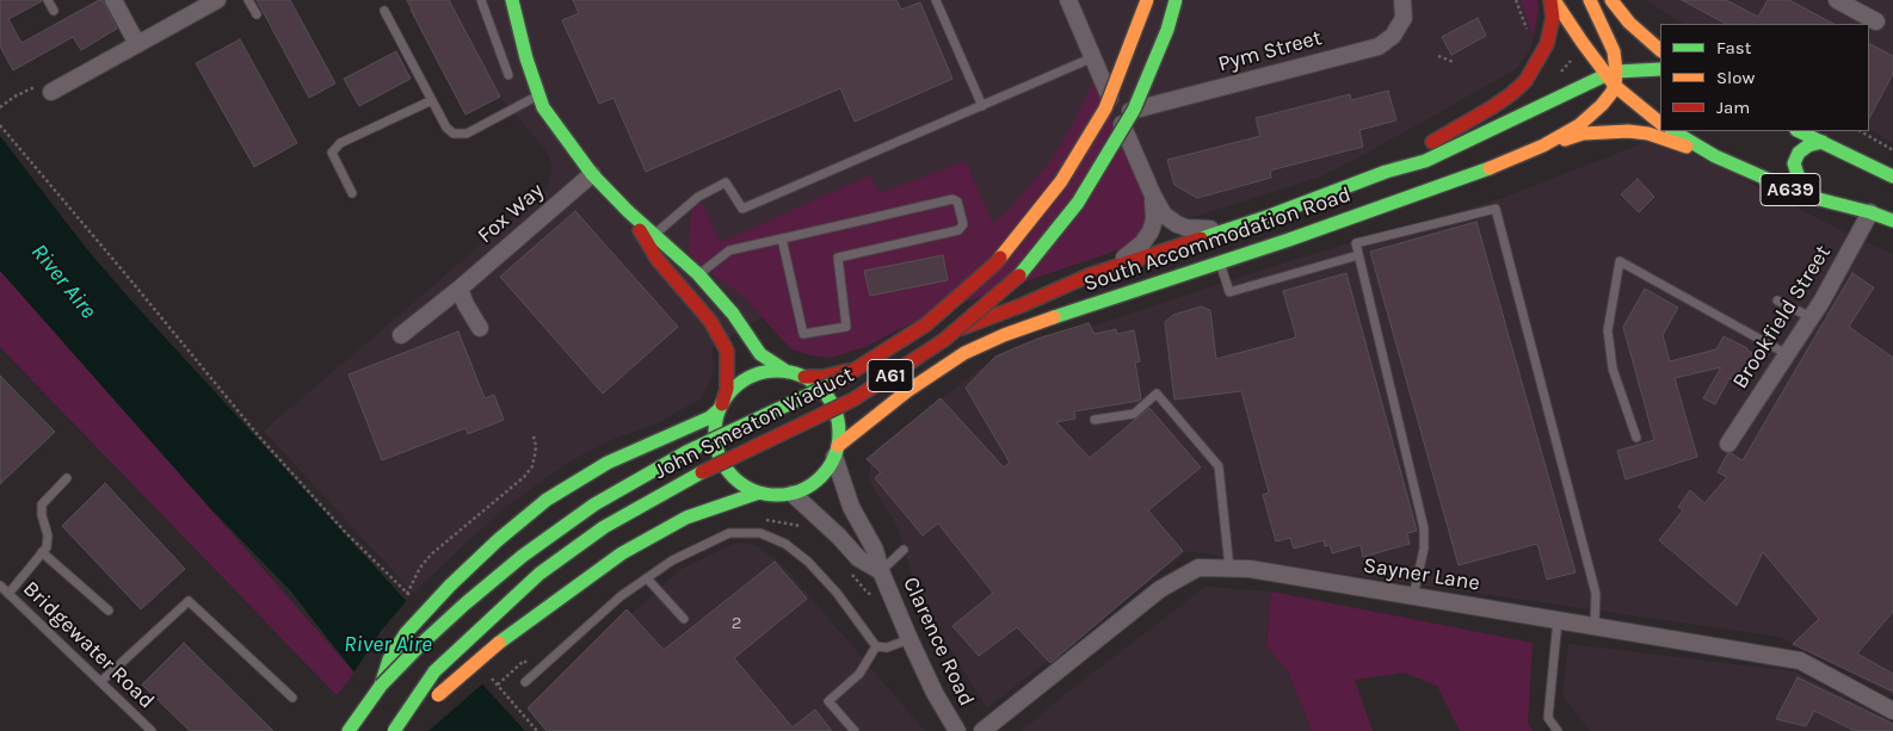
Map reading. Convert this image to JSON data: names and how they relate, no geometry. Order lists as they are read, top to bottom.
{
  "streets": {
    "main road": [
      "A639",
      "South Accommodation Road",
      "A61",
      "John Smeaton Viaduct"
    ],
    "street": [
      "Pym Street",
      "Fox Way",
      "Brookfield Street",
      "Sayner Lane",
      "Clarence Road"
    ],
    "lane": ["Bridgewater Road"]
  },
  "crossings": [
    ["A639", "Brookfield Street"],
    ["South Accommodation Road", "A61"],
    ["South Accommodation Road", "John Smeaton Viaduct"],
    ["South Accommodation Road", "Clarence Road"],
    ["A61", "John Smeaton Viaduct"]
  ],
  "water": ["River Aire"],
  "house_numbers": ["2"],
  "legend": ["Fast", "Slow", "Jam"]
}
